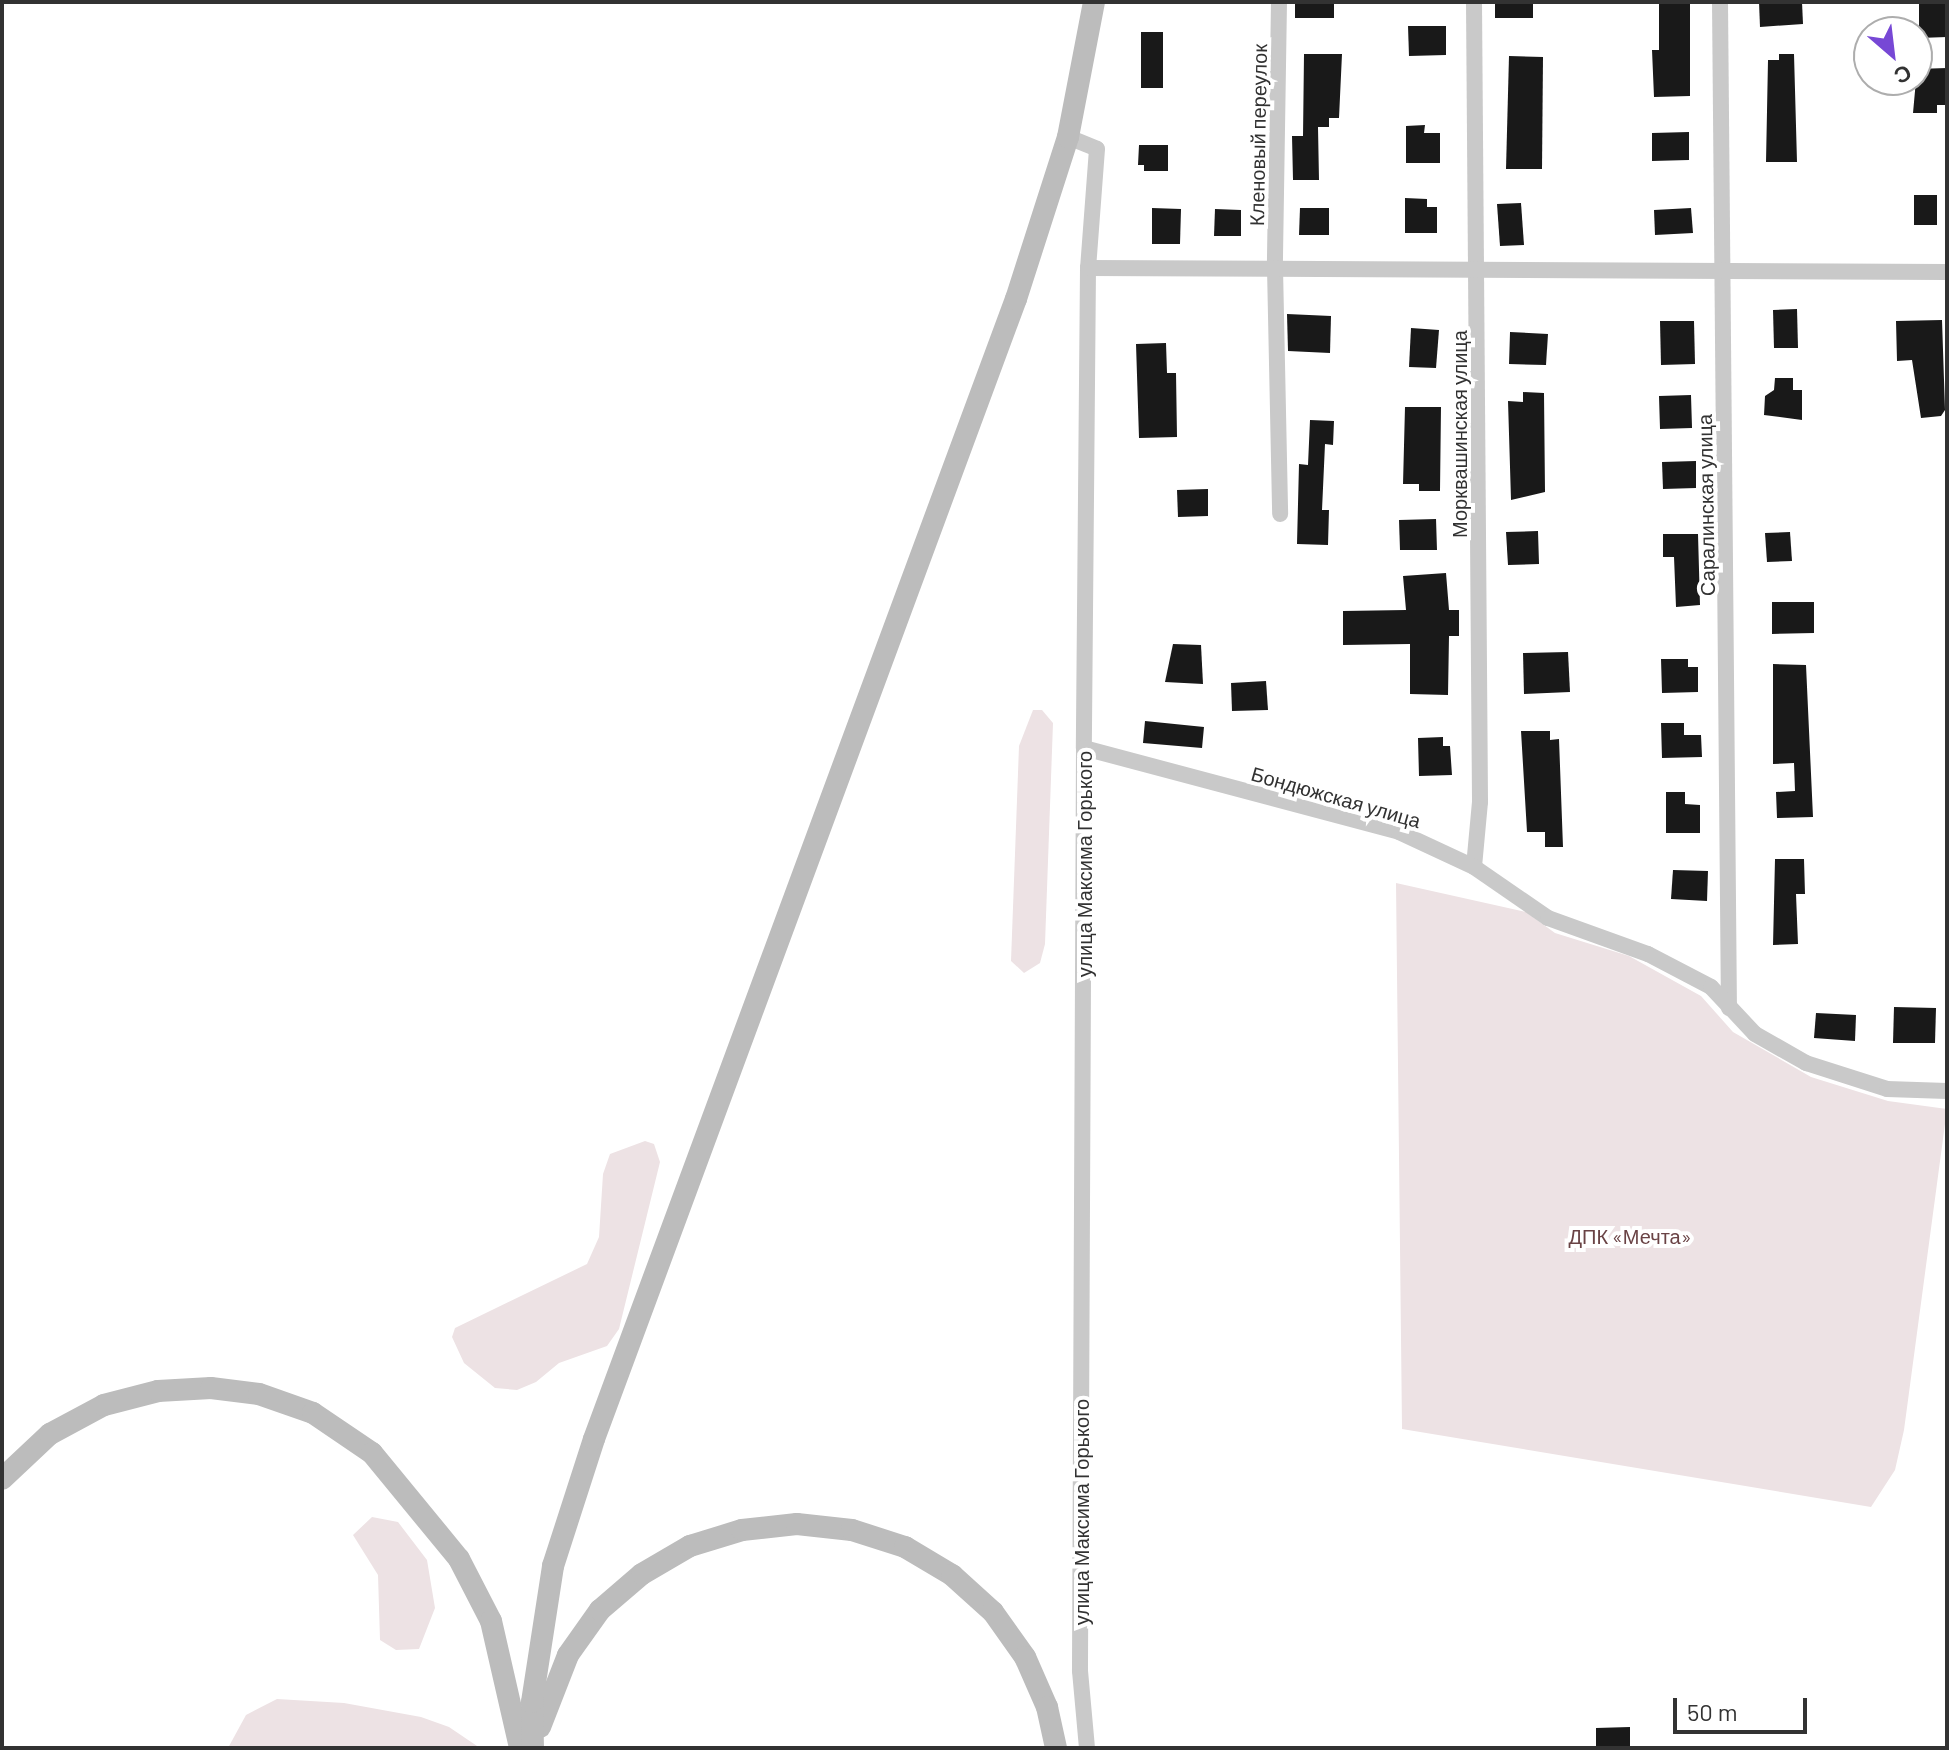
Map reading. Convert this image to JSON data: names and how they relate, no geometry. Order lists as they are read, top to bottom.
{
  "streets": {
    "street": [
      "Кленовый переулок",
      "Морквашинская улица",
      "Саралинская улица",
      "Бондюжская улица",
      "улица Максима Горького"
    ]
  },
  "crossings": [
    ["Морквашинская улица", "Бондюжская улица"],
    ["Саралинская улица", "Бондюжская улица"],
    ["Бондюжская улица", "улица Максима Горького"]
  ],
  "parks": ["ДПК «Мечта»"],
  "scale_bar": "50 m",
  "north": "bottom right"
}
